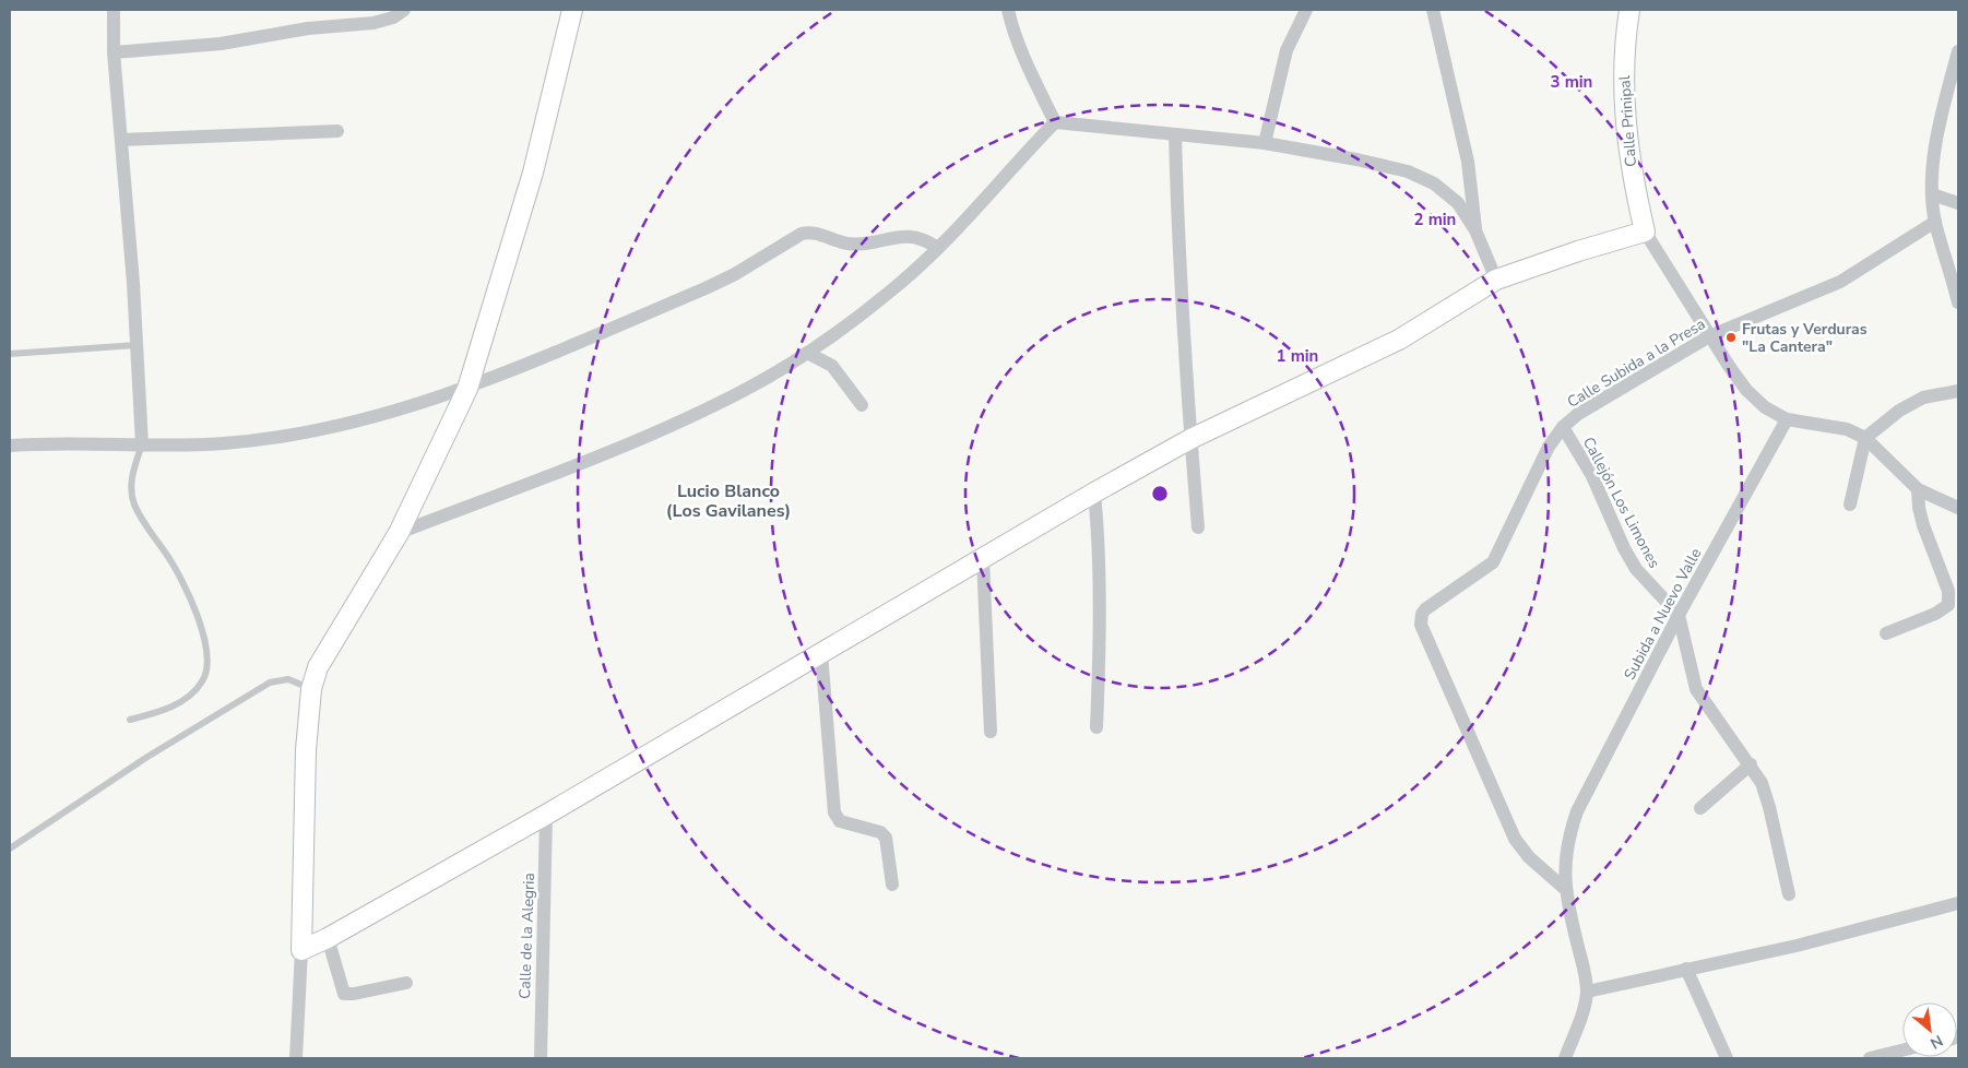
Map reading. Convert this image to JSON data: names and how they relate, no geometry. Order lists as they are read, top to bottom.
{
  "streets": {
    "street": [
      "Calle Prinipal",
      "Calle Subida a la Presa",
      "Callejón Los Limones",
      "Subida a Nuevo Valle",
      "Calle de la Alegria"
    ]
  },
  "crossings": [
    ["Calle Subida a la Presa", "Callejón Los Limones"],
    ["Calle Subida a la Presa", "Subida a Nuevo Valle"],
    ["Callejón Los Limones", "Subida a Nuevo Valle"]
  ],
  "districts": ["Lucio Blanco (Los Gavilanes)"],
  "places": ["Frutas y Verduras \"La Cantera\""],
  "north": "bottom right",
  "rings": ["3 min", "2 min", "1 min"]
}
